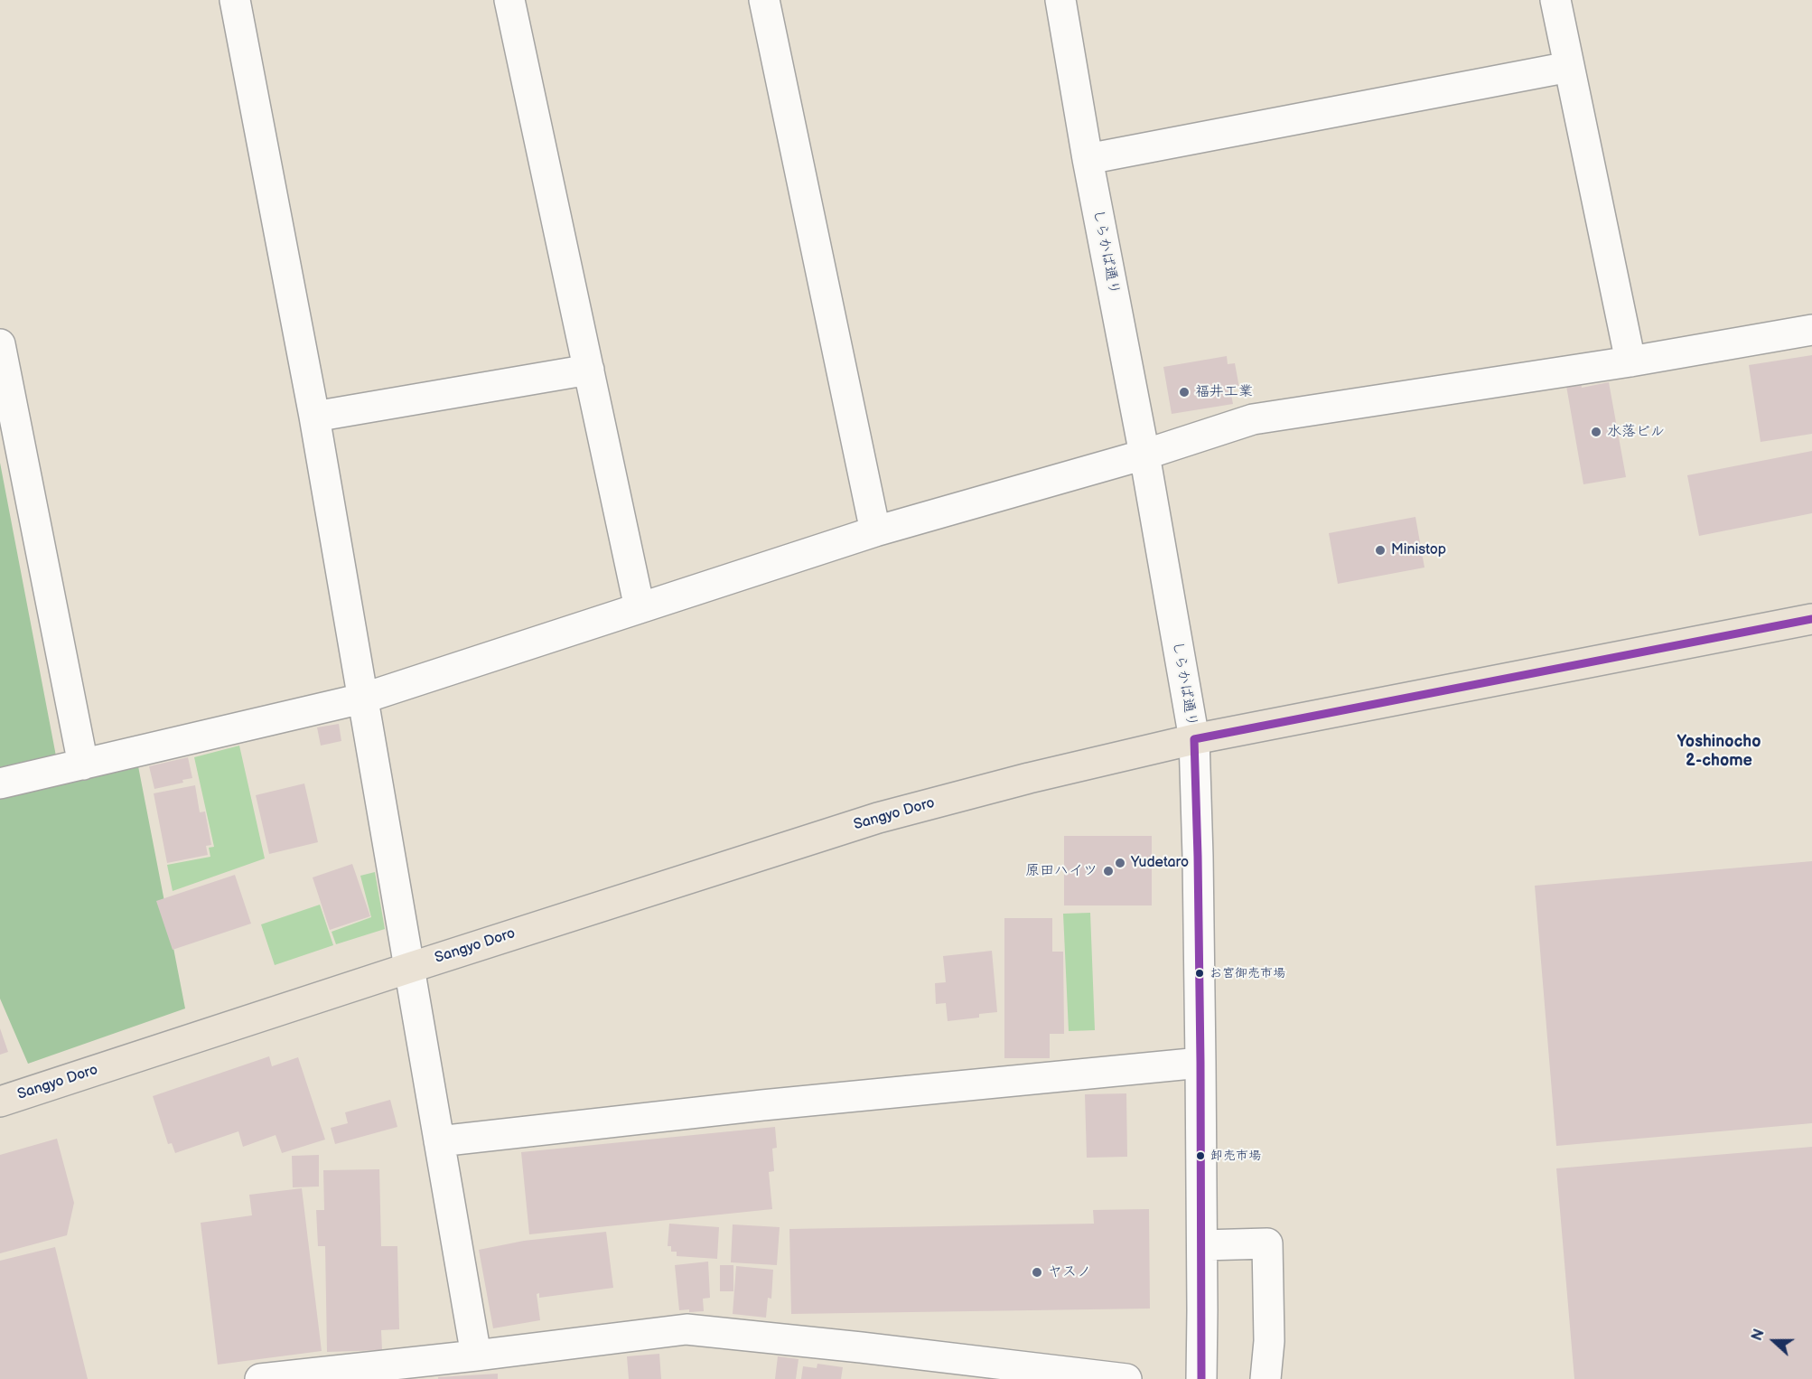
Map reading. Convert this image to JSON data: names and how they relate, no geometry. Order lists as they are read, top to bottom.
{
  "streets": {
    "main road": ["Sangyo Doro"],
    "street": ["しらかば通り"]
  },
  "crossings": [
    ["しらかば通り", "Sangyo Doro"]
  ],
  "districts": ["Yoshinocho 2-chome"],
  "places": [
    "福井工業",
    "水落ビル",
    "Ministop",
    "Yudetaro",
    "原田ハイツ",
    "お宮御売市場",
    "卸売市場",
    "ヤスノ"
  ],
  "north": "left"
}
